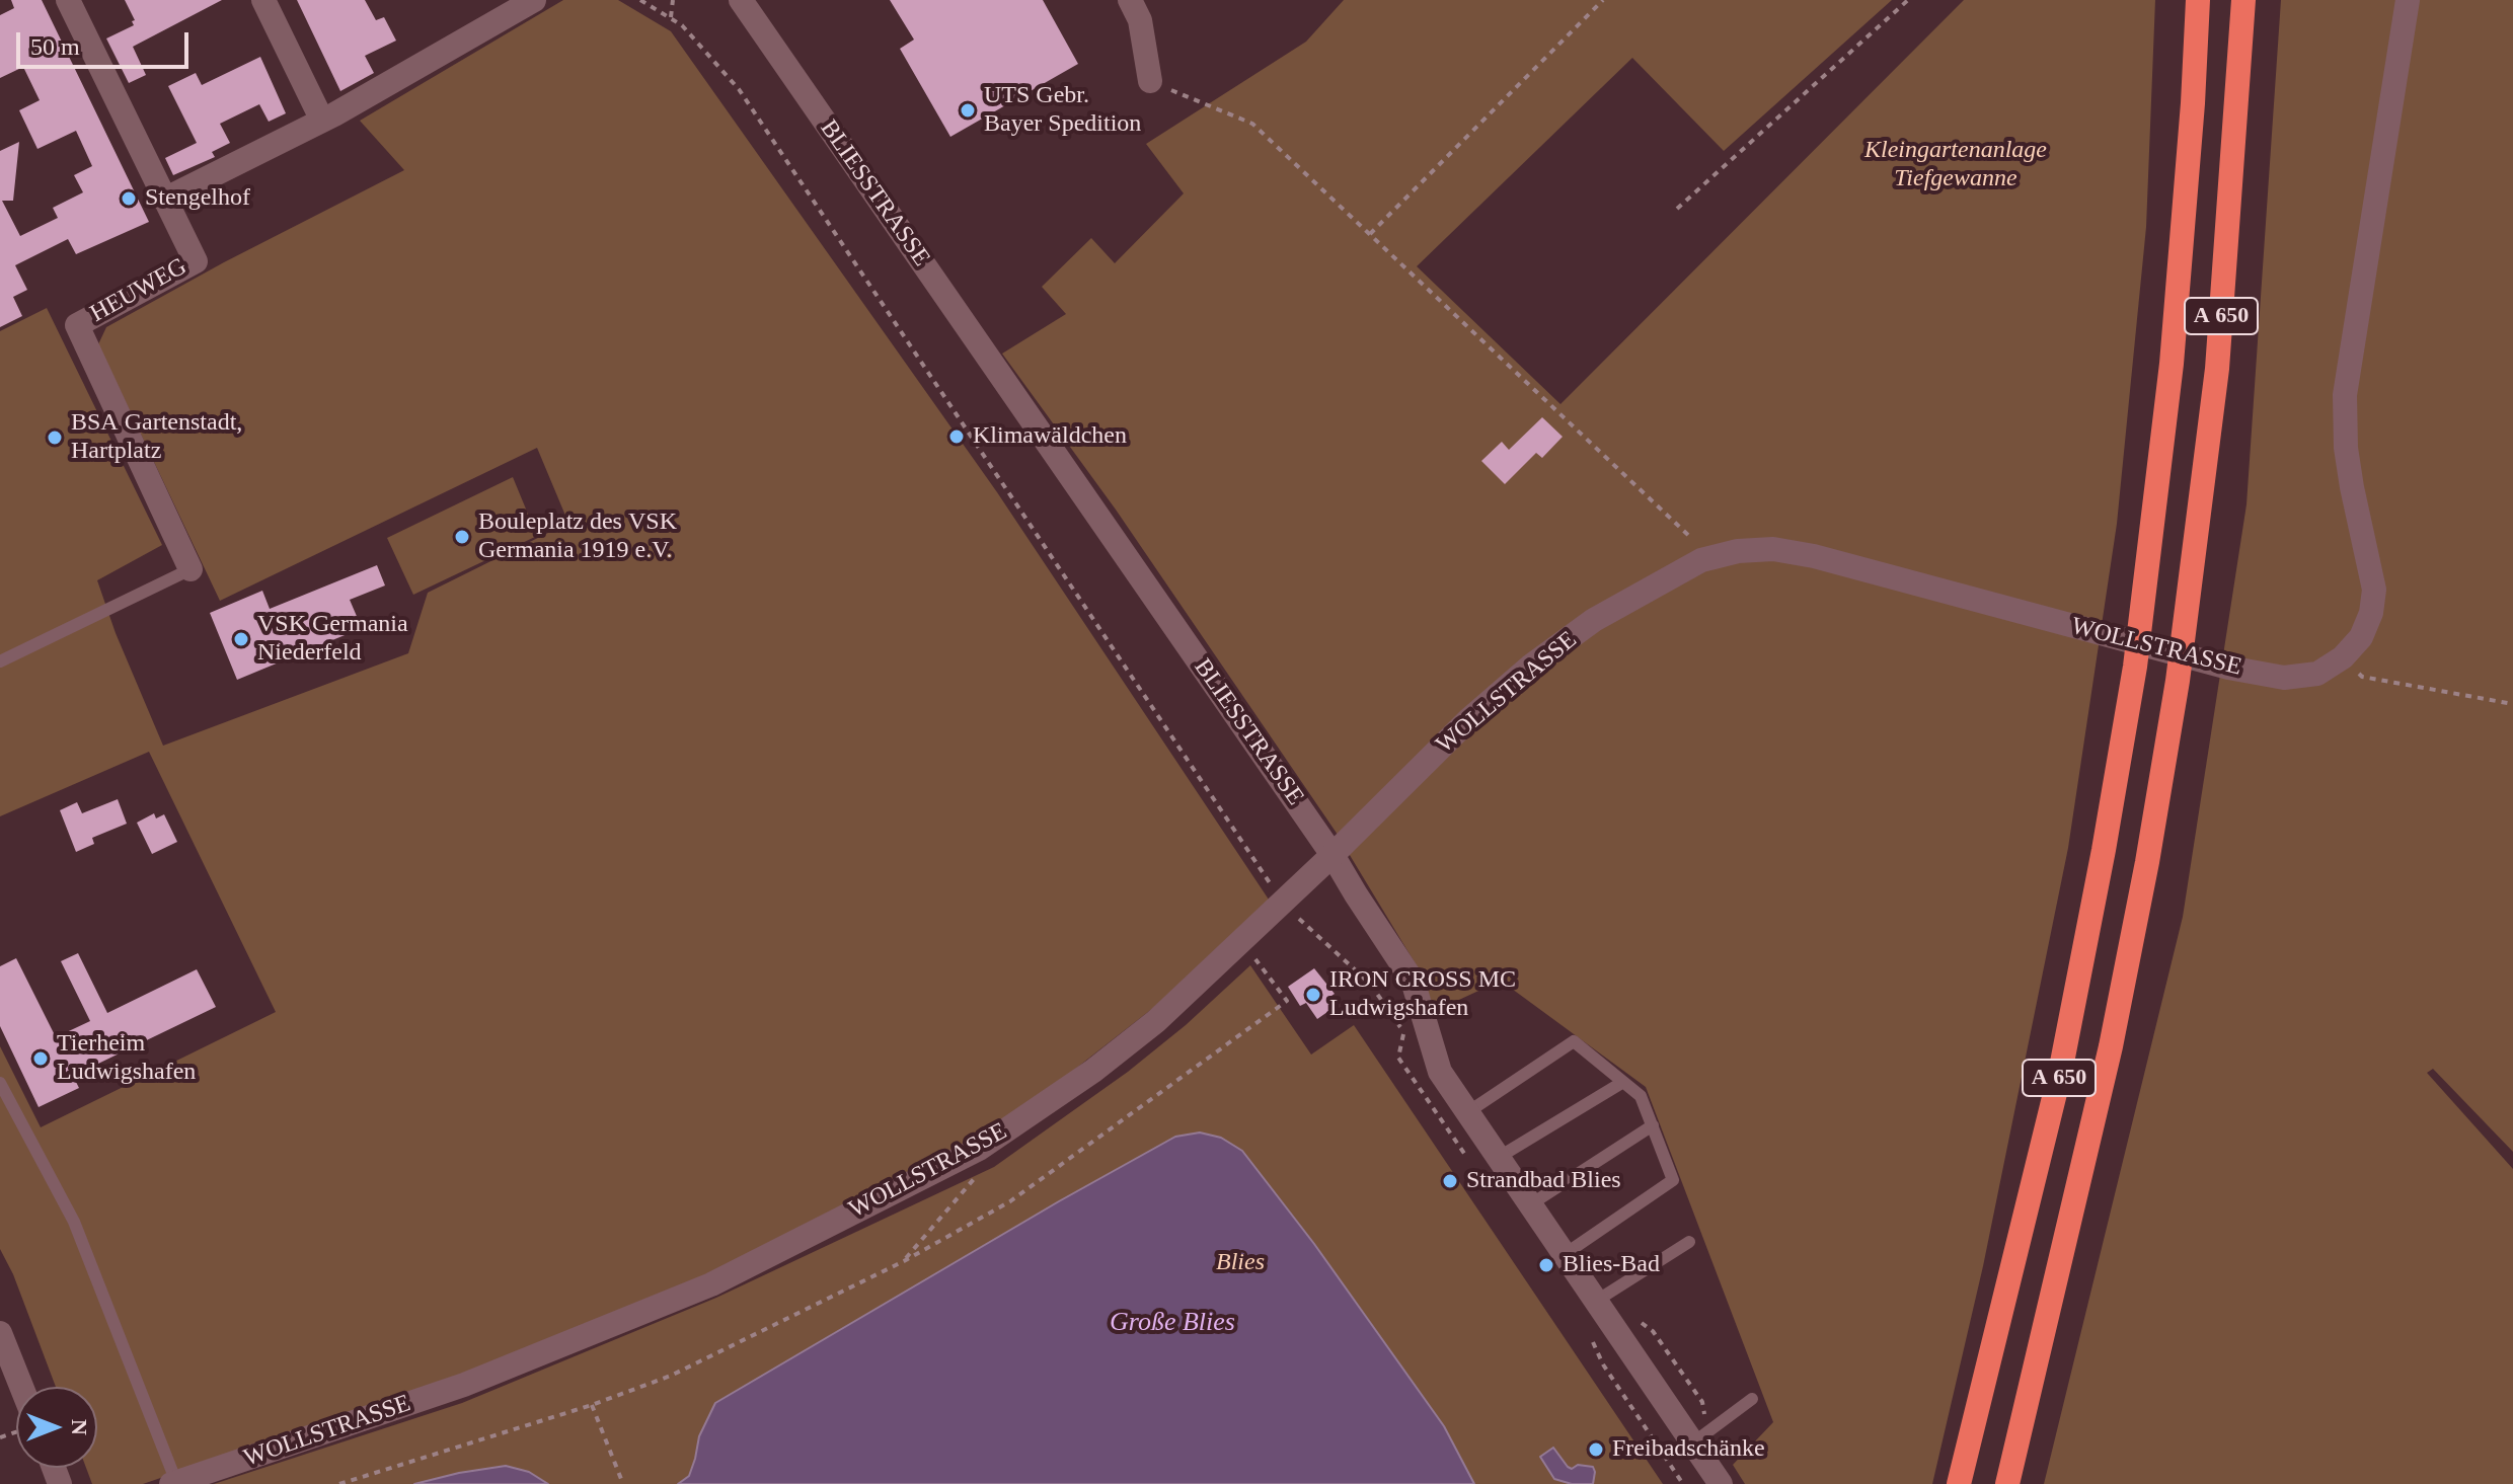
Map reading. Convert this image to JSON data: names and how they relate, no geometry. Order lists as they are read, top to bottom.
{
  "streets": {
    "highway": ["A 650"],
    "street": ["BLIESSTRASSE", "HEUWEG", "WOLLSTRASSE"]
  },
  "crossings": [
    ["BLIESSTRASSE", "WOLLSTRASSE"]
  ],
  "water": ["Große Blies"],
  "parks": ["Kleingartenanlage Tiefgewanne", "Blies"],
  "places": [
    "UTS Gebr. Bayer Spedition",
    "Stengelhof",
    "Klimawäldchen",
    "BSA Gartenstadt, Hartplatz",
    "Bouleplatz des VSK Germania 1919 e.V.",
    "VSK Germania Niederfeld",
    "IRON CROSS MC Ludwigshafen",
    "Tierheim Ludwigshafen",
    "Strandbad Blies",
    "Blies-Bad",
    "Freibadschänke"
  ],
  "scale_bar": "50 m",
  "north": "right"
}
